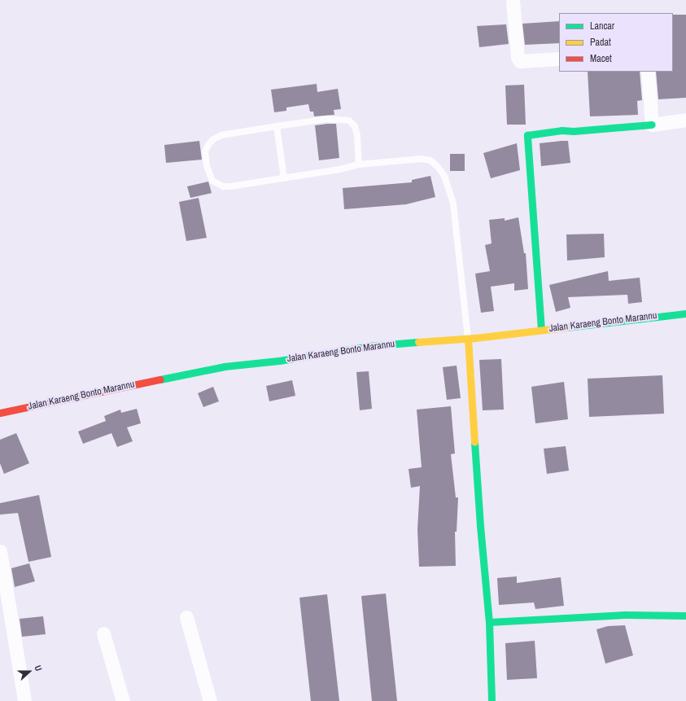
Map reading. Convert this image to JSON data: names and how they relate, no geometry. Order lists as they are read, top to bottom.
{
  "streets": {
    "street": ["Jalan Karaeng Bonto Marannu"]
  },
  "legend": ["Lancar", "Padat", "Macet"],
  "north": "right"
}
